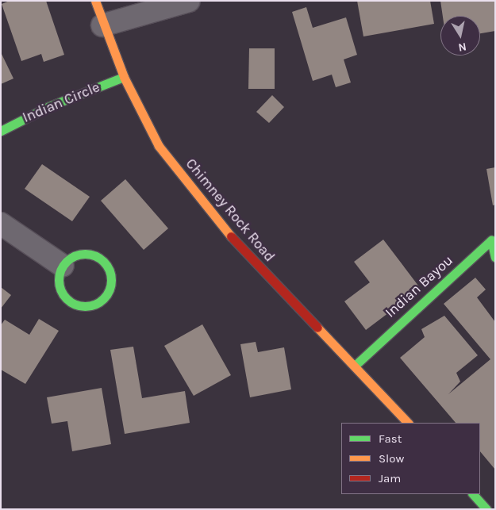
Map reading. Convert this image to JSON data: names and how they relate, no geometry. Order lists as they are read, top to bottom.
{
  "streets": {
    "main road": ["Indian Circle", "Chimney Rock Road", "Indian Bayou"]
  },
  "crossings": [
    ["Indian Circle", "Chimney Rock Road"],
    ["Chimney Rock Road", "Indian Bayou"]
  ],
  "legend": ["Fast", "Slow", "Jam"],
  "north": "bottom"
}
